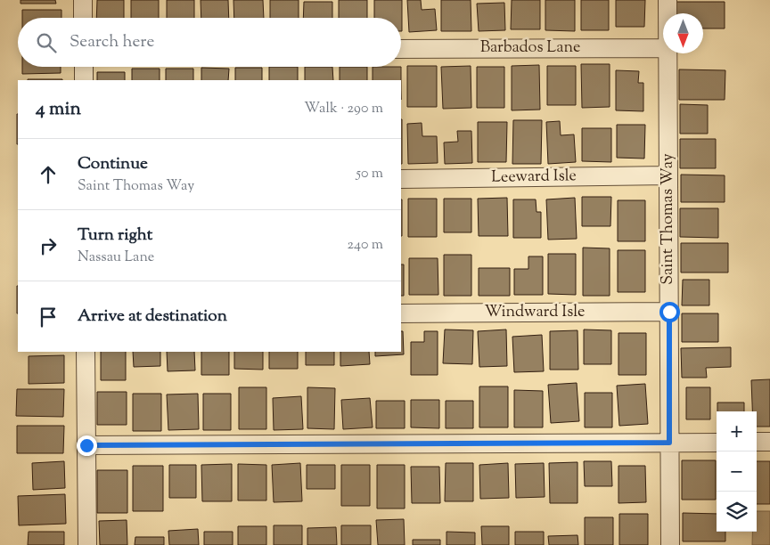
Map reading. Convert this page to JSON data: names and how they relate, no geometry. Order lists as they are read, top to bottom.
{
  "streets": {
    "street": [
      "Barbados Lane",
      "Leeward Isle",
      "Saint Thomas Way",
      "Windward Isle"
    ]
  },
  "crossings": [
    ["Leeward Isle", "Saint Thomas Way"],
    ["Saint Thomas Way", "Windward Isle"]
  ],
  "north": "bottom",
  "page": {
    "search": "Search here",
    "heading": ["4 min", "Walk · 290 m"],
    "list": [
      ["Continue", "Saint Thomas Way", "50 m"],
      ["Turn right", "Nassau Lane", "240 m"],
      "Arrive at destination"
    ],
    "map_buttons": ["+", "−"]
  }
}
